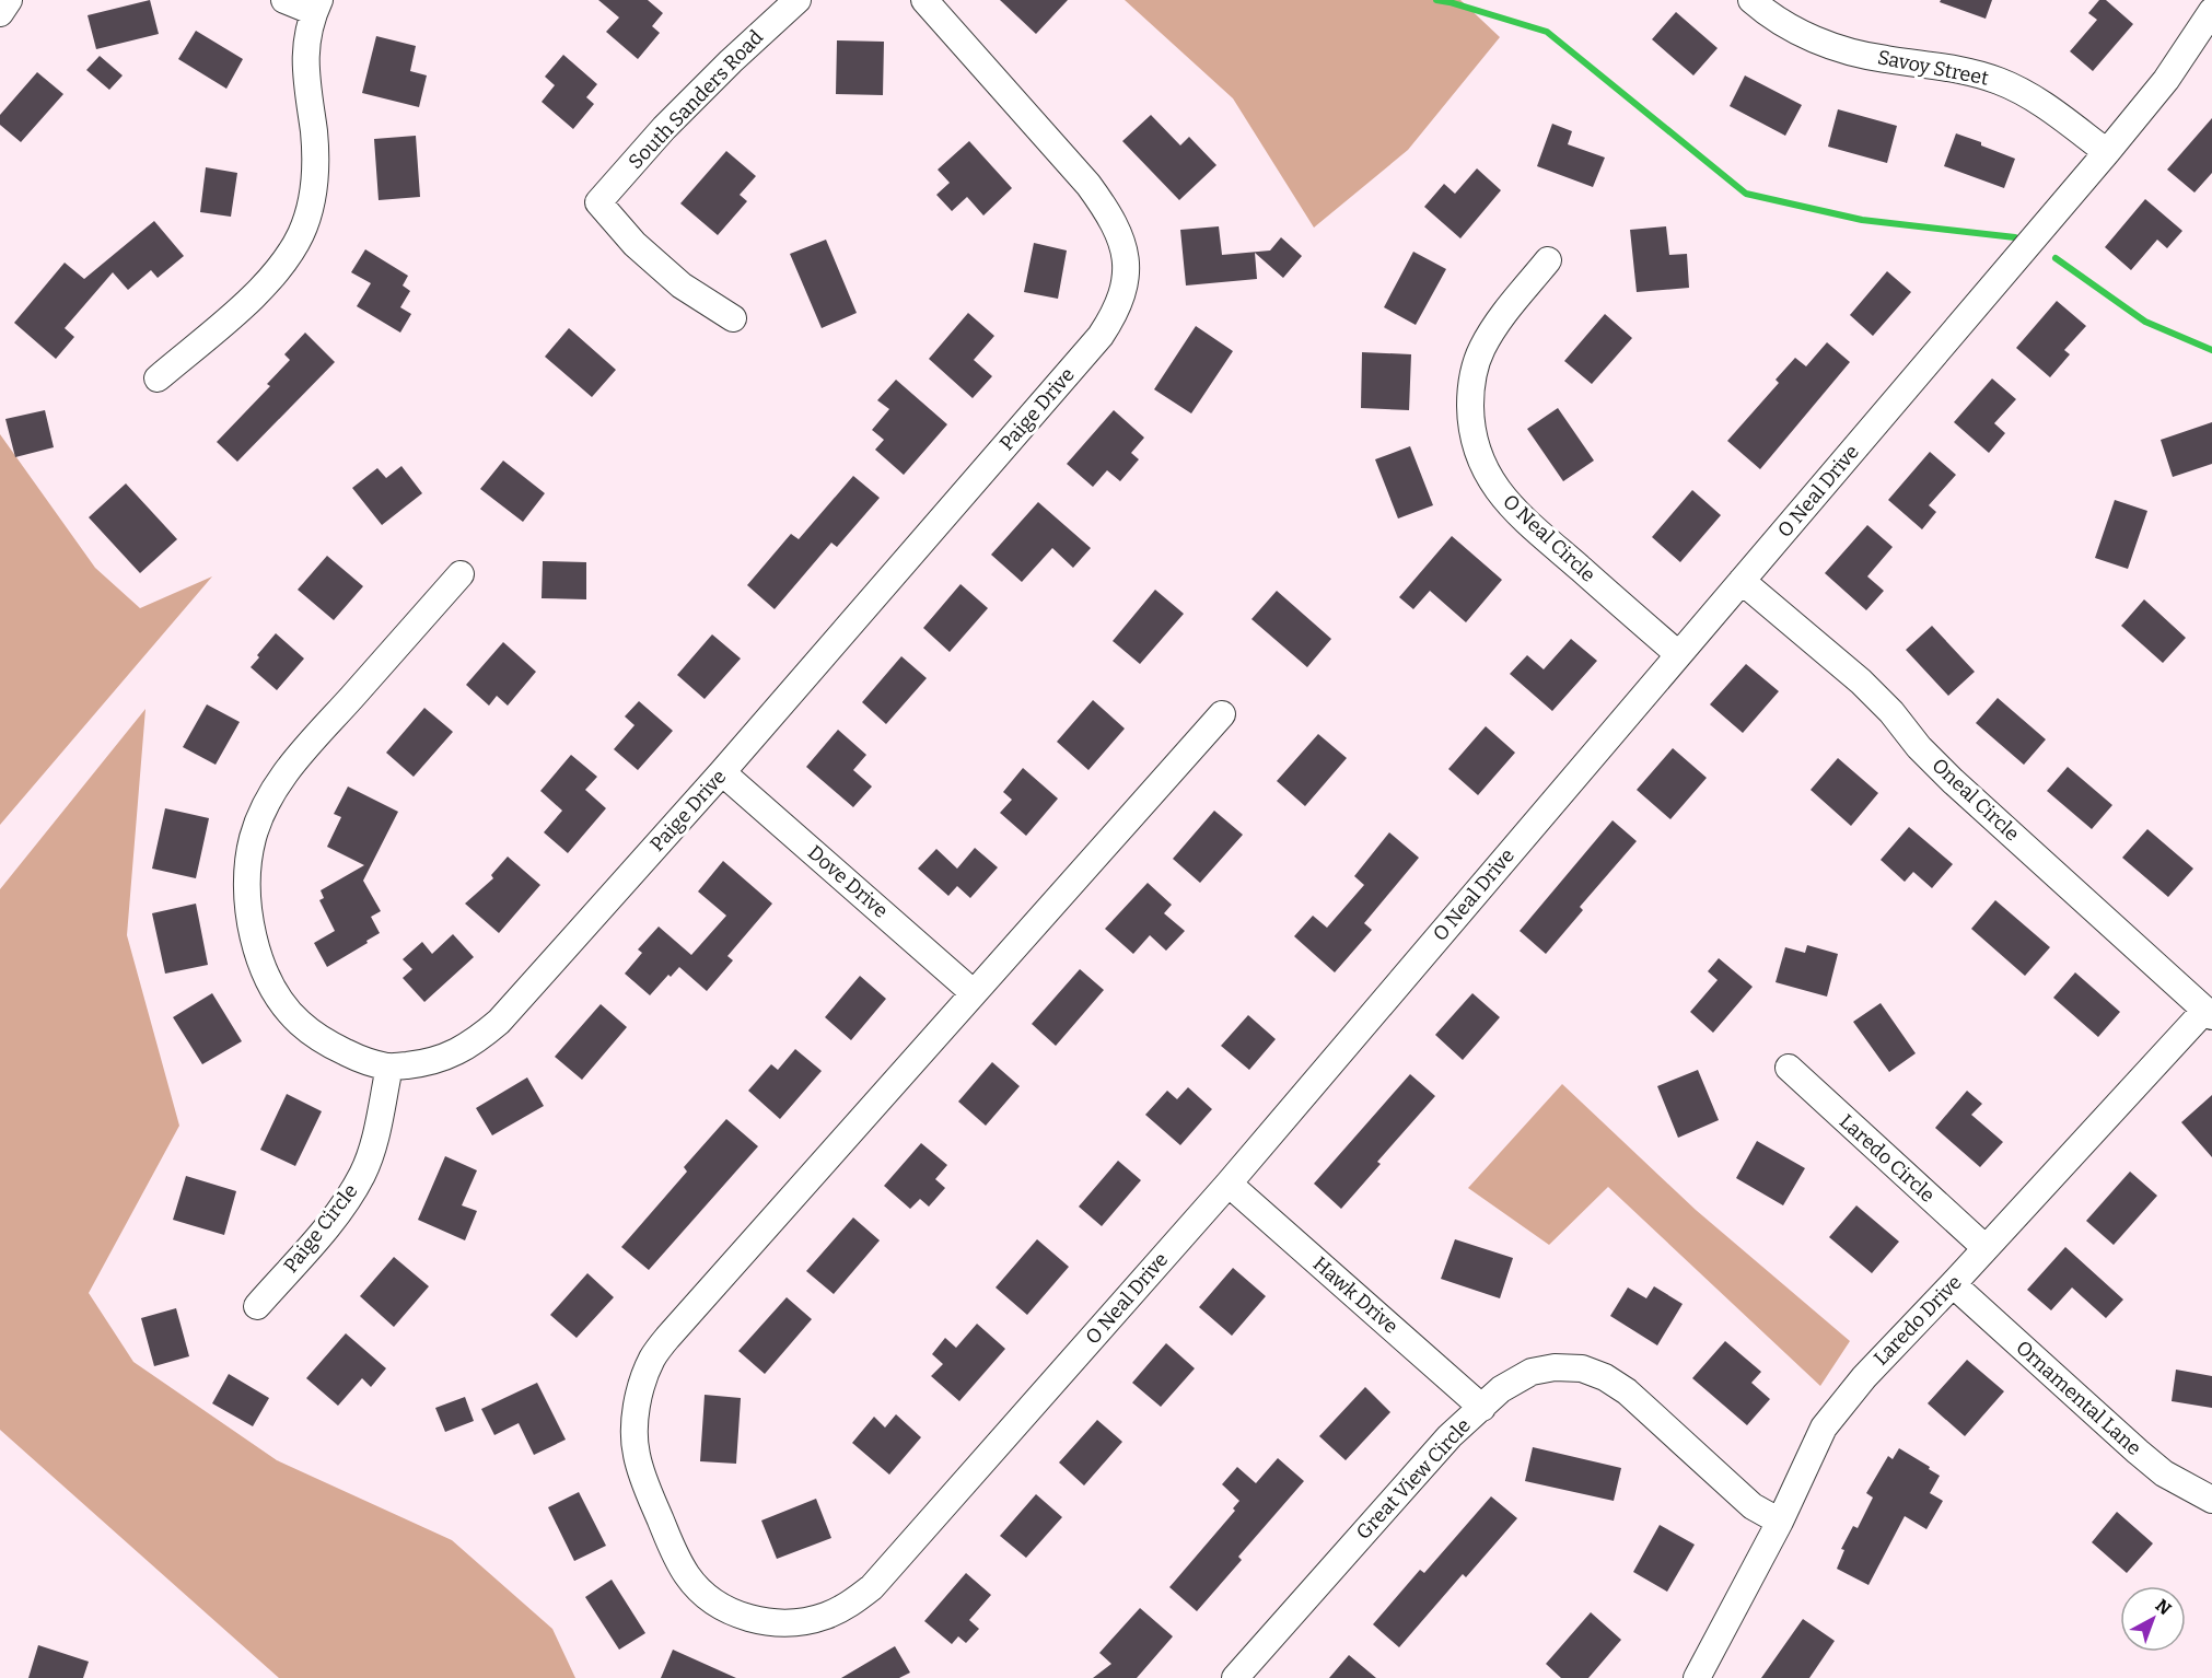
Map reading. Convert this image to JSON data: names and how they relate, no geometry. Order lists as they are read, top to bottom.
{
  "streets": {
    "street": [
      "Savoy Street",
      "South Sanders Road",
      "Paige Drive",
      "O Neal Drive",
      "O Neal Circle",
      "Oneal Circle",
      "Dove Drive",
      "Laredo Circle",
      "Paige Circle",
      "Hawk Drive",
      "Laredo Drive",
      "Ornamental Lane",
      "Great View Circle"
    ]
  },
  "crossings": [
    ["Savoy Street", "O Neal Drive"],
    ["Paige Drive", "Dove Drive"],
    ["Paige Drive", "Paige Circle"],
    ["O Neal Drive", "O Neal Circle"],
    ["O Neal Drive", "Oneal Circle"],
    ["O Neal Drive", "Dove Drive"],
    ["O Neal Drive", "Hawk Drive"],
    ["Oneal Circle", "Laredo Drive"],
    ["Laredo Circle", "Laredo Drive"],
    ["Hawk Drive", "Great View Circle"],
    ["Laredo Drive", "Ornamental Lane"],
    ["Laredo Drive", "Great View Circle"]
  ],
  "north": "top right"
}
